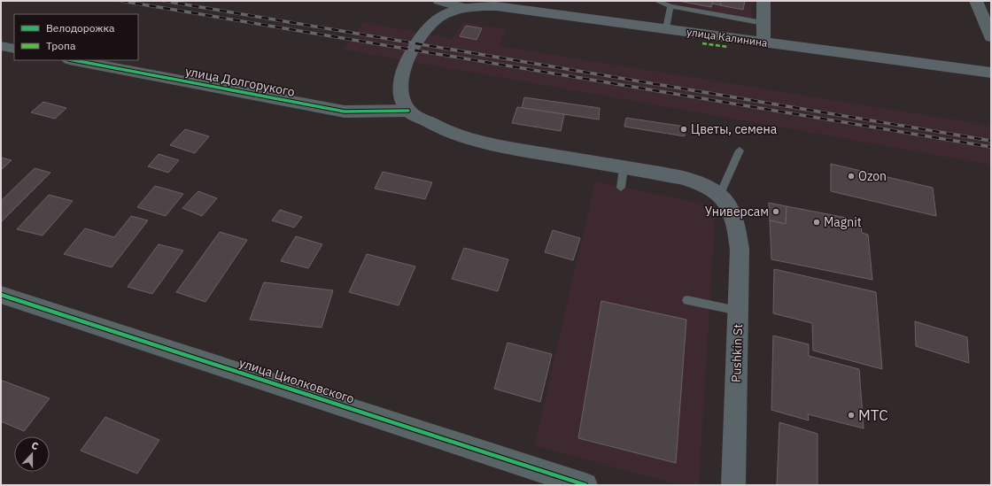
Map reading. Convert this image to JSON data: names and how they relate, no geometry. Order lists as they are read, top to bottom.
{
  "streets": {
    "main road": ["улица Калинина", "Pushkin St"],
    "street": ["улица Долгорукого", "улица Циолковского"]
  },
  "crossings": [
    ["улица Калинина", "улица Долгорукого"]
  ],
  "places": [
    "Цветы, семена",
    "Ozon",
    "Универсам",
    "Magnit",
    "МТС"
  ],
  "legend": ["Велодорожка", "Тропа"],
  "north": "top"
}
